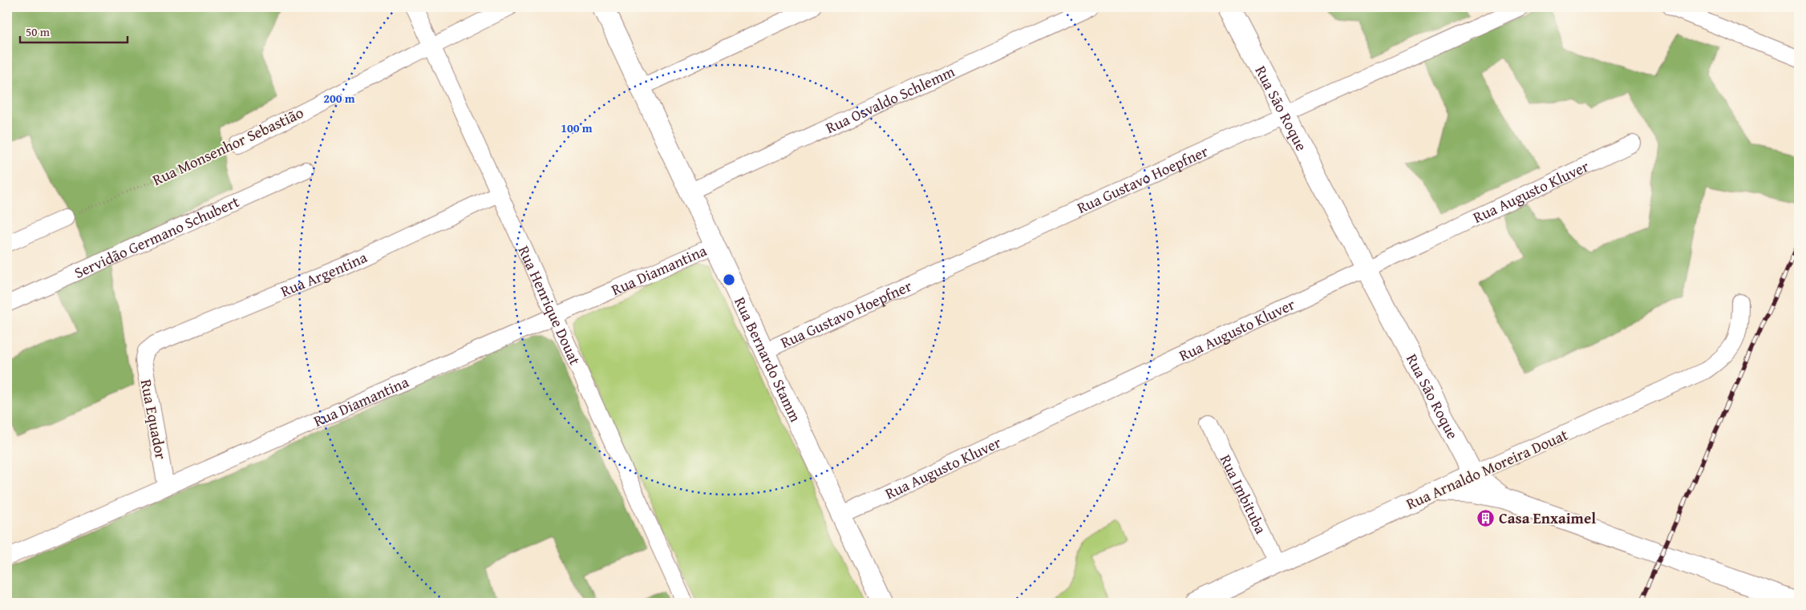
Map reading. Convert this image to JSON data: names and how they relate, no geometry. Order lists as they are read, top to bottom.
{
  "streets": {
    "street": [
      "Rua Osvaldo Schlemm",
      "Rua São Roque",
      "Rua Monsenhor Sebastião",
      "Rua Gustavo Hoepfner",
      "Rua Augusto Kluver",
      "Servidão Germano Schubert",
      "Rua Diamantina",
      "Rua Argentina",
      "Rua Henrique Douat",
      "Rua Bernardo Stamm",
      "Rua Equador",
      "Rua Arnaldo Moreira Douat",
      "Rua Imbituba"
    ]
  },
  "crossings": [
    ["Rua Osvaldo Schlemm", "Rua Bernardo Stamm"],
    ["Rua São Roque", "Rua Gustavo Hoepfner"],
    ["Rua São Roque", "Rua Augusto Kluver"],
    ["Rua São Roque", "Rua Arnaldo Moreira Douat"],
    ["Rua Monsenhor Sebastião", "Rua Henrique Douat"],
    ["Rua Gustavo Hoepfner", "Rua Bernardo Stamm"],
    ["Rua Augusto Kluver", "Rua Bernardo Stamm"],
    ["Rua Diamantina", "Rua Henrique Douat"],
    ["Rua Diamantina", "Rua Bernardo Stamm"],
    ["Rua Diamantina", "Rua Equador"],
    ["Rua Argentina", "Rua Henrique Douat"],
    ["Rua Argentina", "Rua Equador"],
    ["Rua Arnaldo Moreira Douat", "Rua Imbituba"]
  ],
  "places": {
    "building": ["Casa Enxaimel"]
  },
  "scale_bar": "50 m",
  "rings": ["200 m", "100 m"]
}
